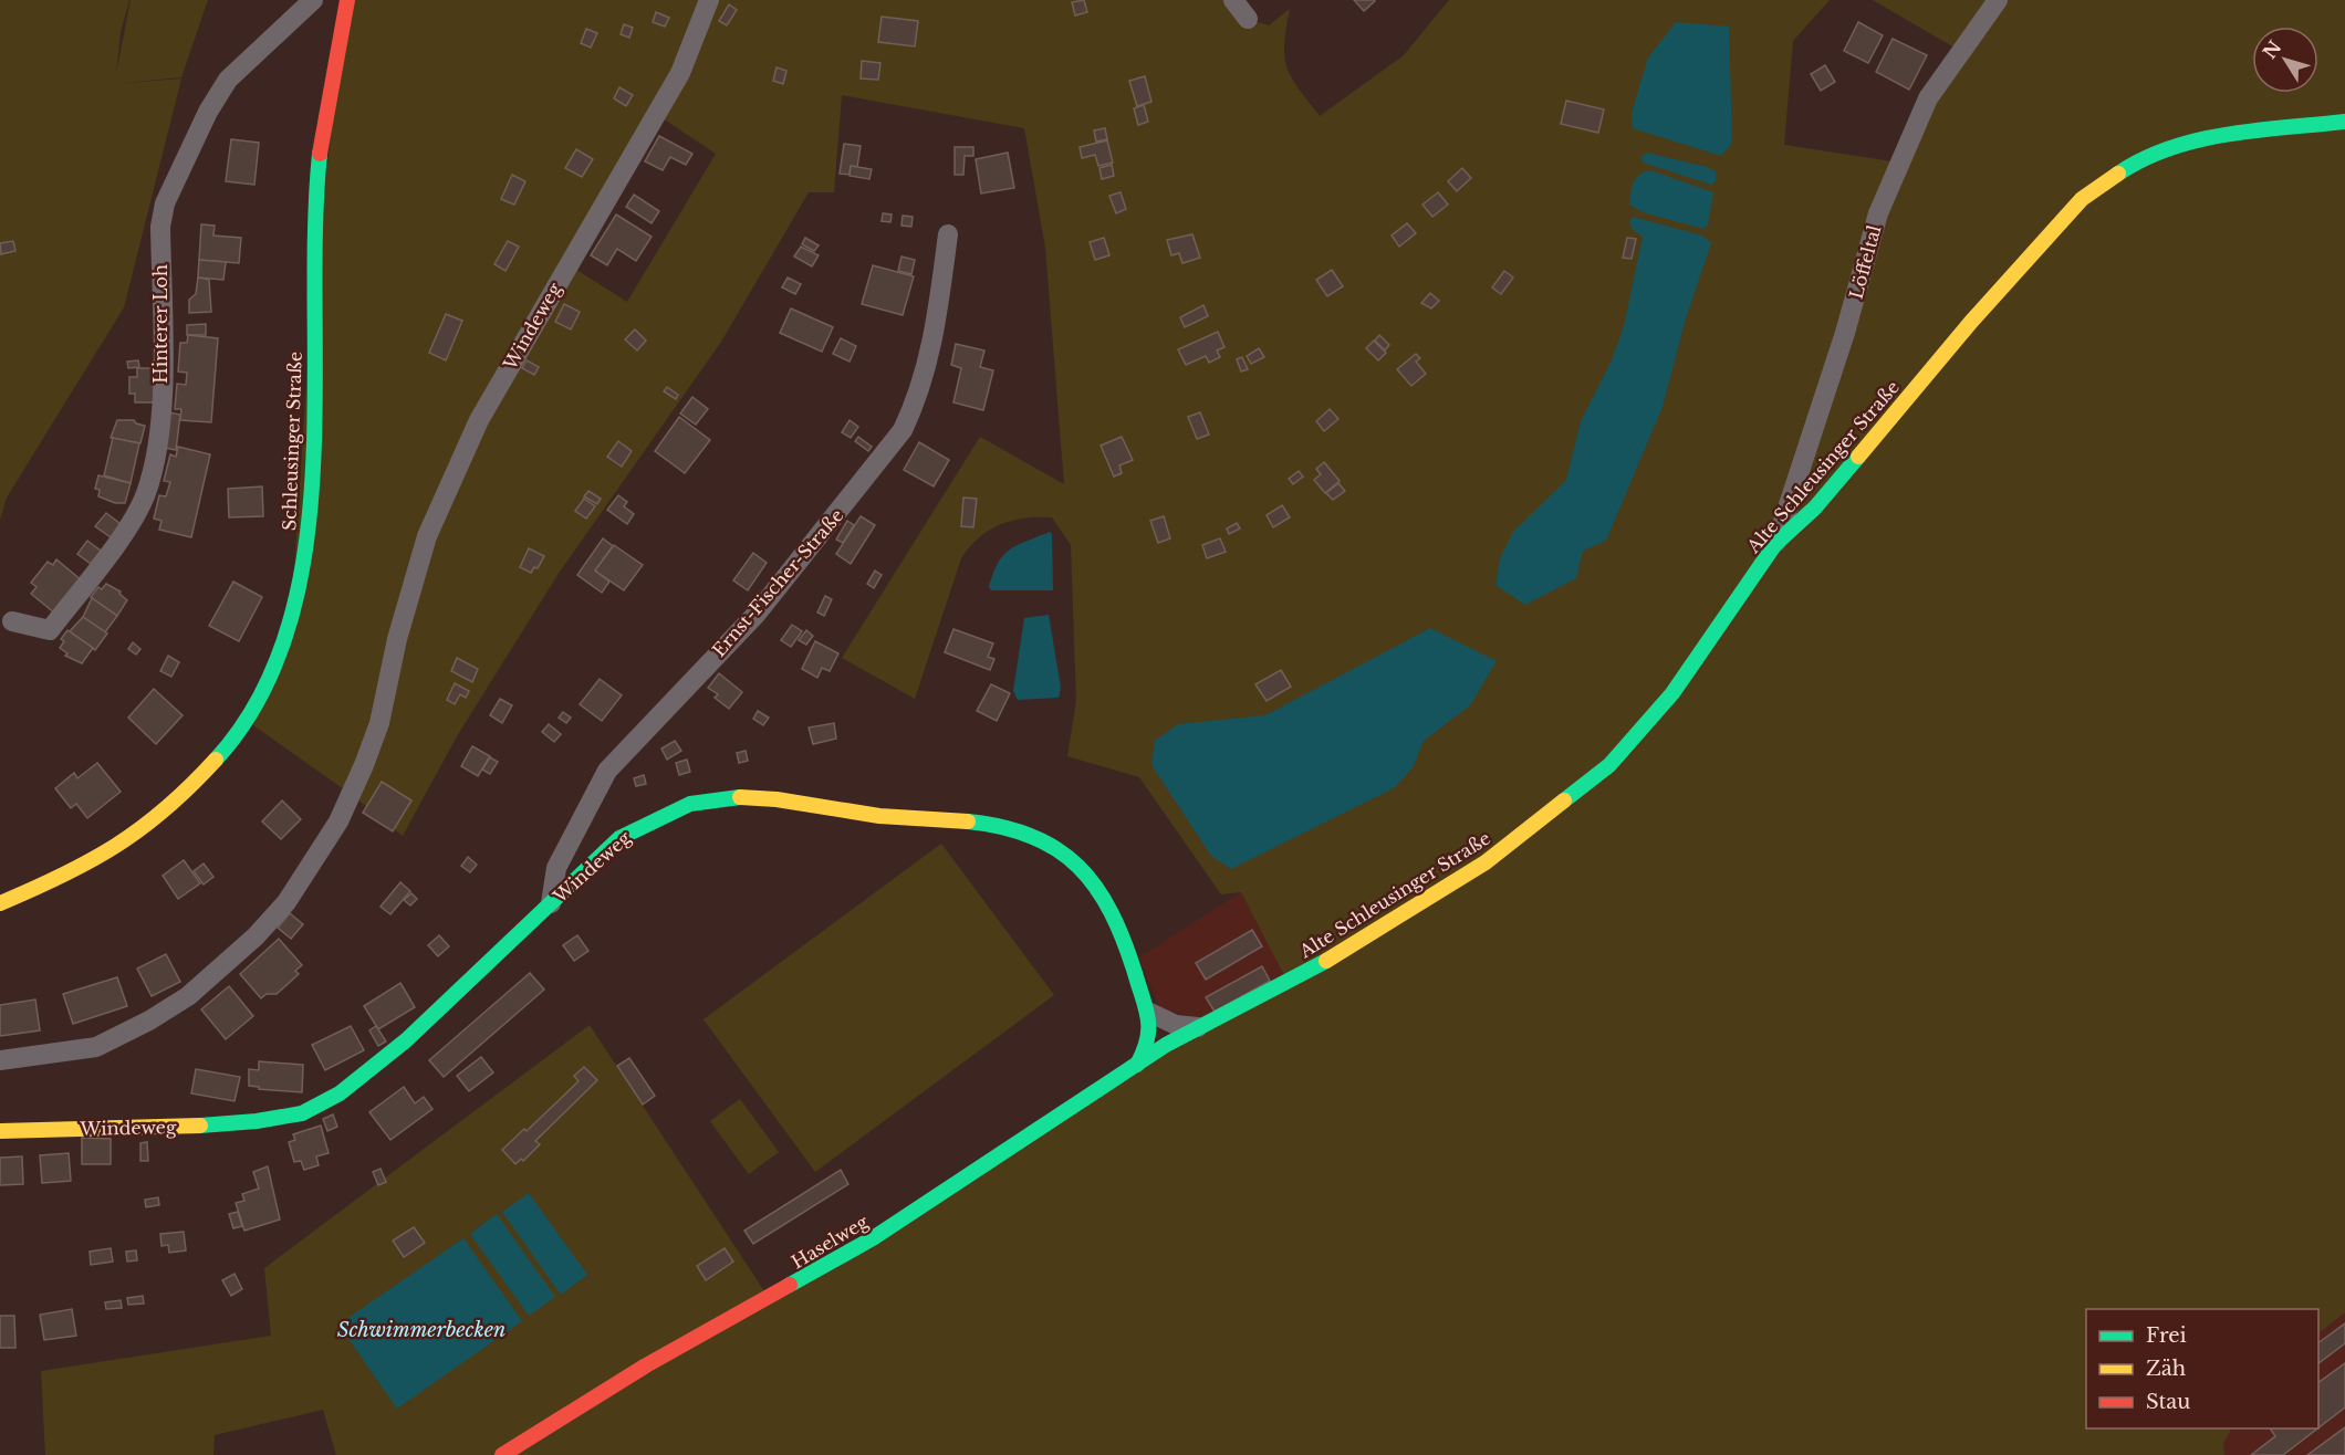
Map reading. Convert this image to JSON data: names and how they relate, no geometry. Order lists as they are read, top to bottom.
{
  "streets": {
    "street": [
      "Löffeltal",
      "Hinterer Loh",
      "Windeweg",
      "Schleusinger Straße",
      "Alte Schleusinger Straße",
      "Ernst-Fischer-Straße",
      "Haselweg"
    ]
  },
  "crossings": [
    ["Löffeltal", "Alte Schleusinger Straße"],
    ["Windeweg", "Ernst-Fischer-Straße"],
    ["Windeweg", "Haselweg"],
    ["Alte Schleusinger Straße", "Haselweg"]
  ],
  "water": ["Schwimmerbecken"],
  "legend": ["Frei", "Zäh", "Stau"],
  "north": "top left"
}
